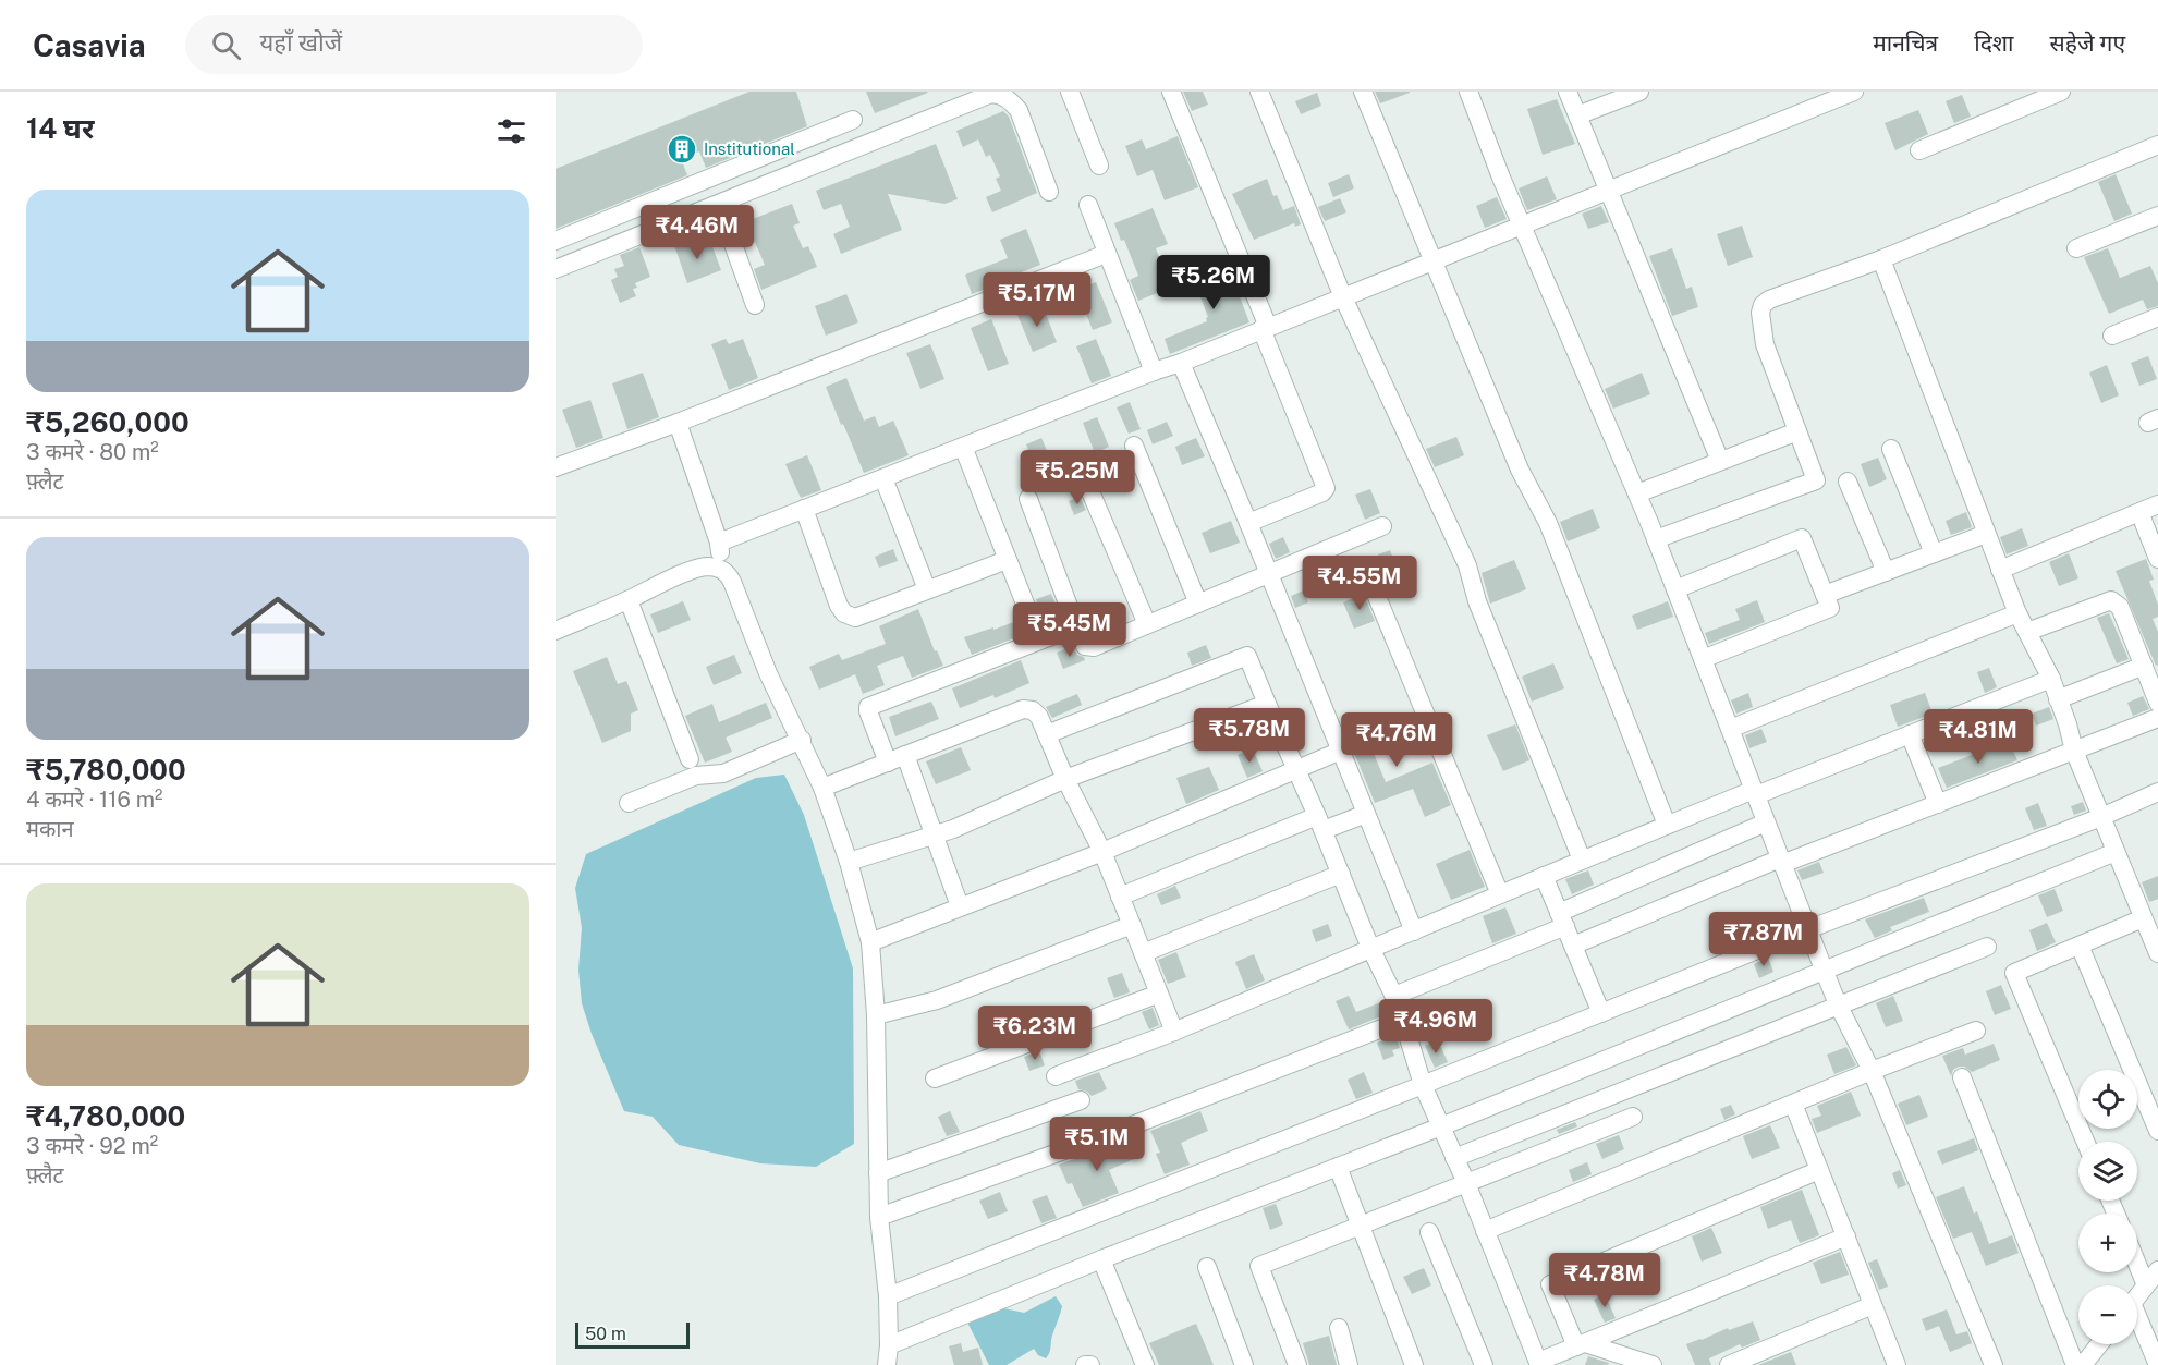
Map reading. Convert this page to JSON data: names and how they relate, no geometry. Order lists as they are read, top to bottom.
{
  "places": {
    "building": ["Institutional"]
  },
  "scale_bar": "50 m",
  "page": {
    "header": "Casavia",
    "search": "यहाँ खोजें",
    "nav": ["मानचित्र", "दिशा", "सहेजे गए"],
    "heading": "14 घर",
    "list": [
      {
        "name": "₹5,260,000",
        "note": "3 कमरे · 80 m² · फ़्लैट"
      },
      {
        "name": "₹5,780,000",
        "note": "4 कमरे · 116 m² · मकान"
      },
      {
        "name": "₹4,780,000",
        "note": "3 कमरे · 92 m² · फ़्लैट"
      }
    ],
    "price": [
      "₹4.46M",
      "₹5.26M",
      "₹5.17M",
      "₹5.25M",
      "₹4.55M",
      "₹5.45M",
      "₹5.78M",
      "₹4.81M",
      "₹4.76M",
      "₹7.87M",
      "₹4.96M",
      "₹6.23M",
      "₹5.1M",
      "₹4.78M"
    ],
    "map_buttons": ["+", "−"],
    "scale": "50 m"
  }
}
